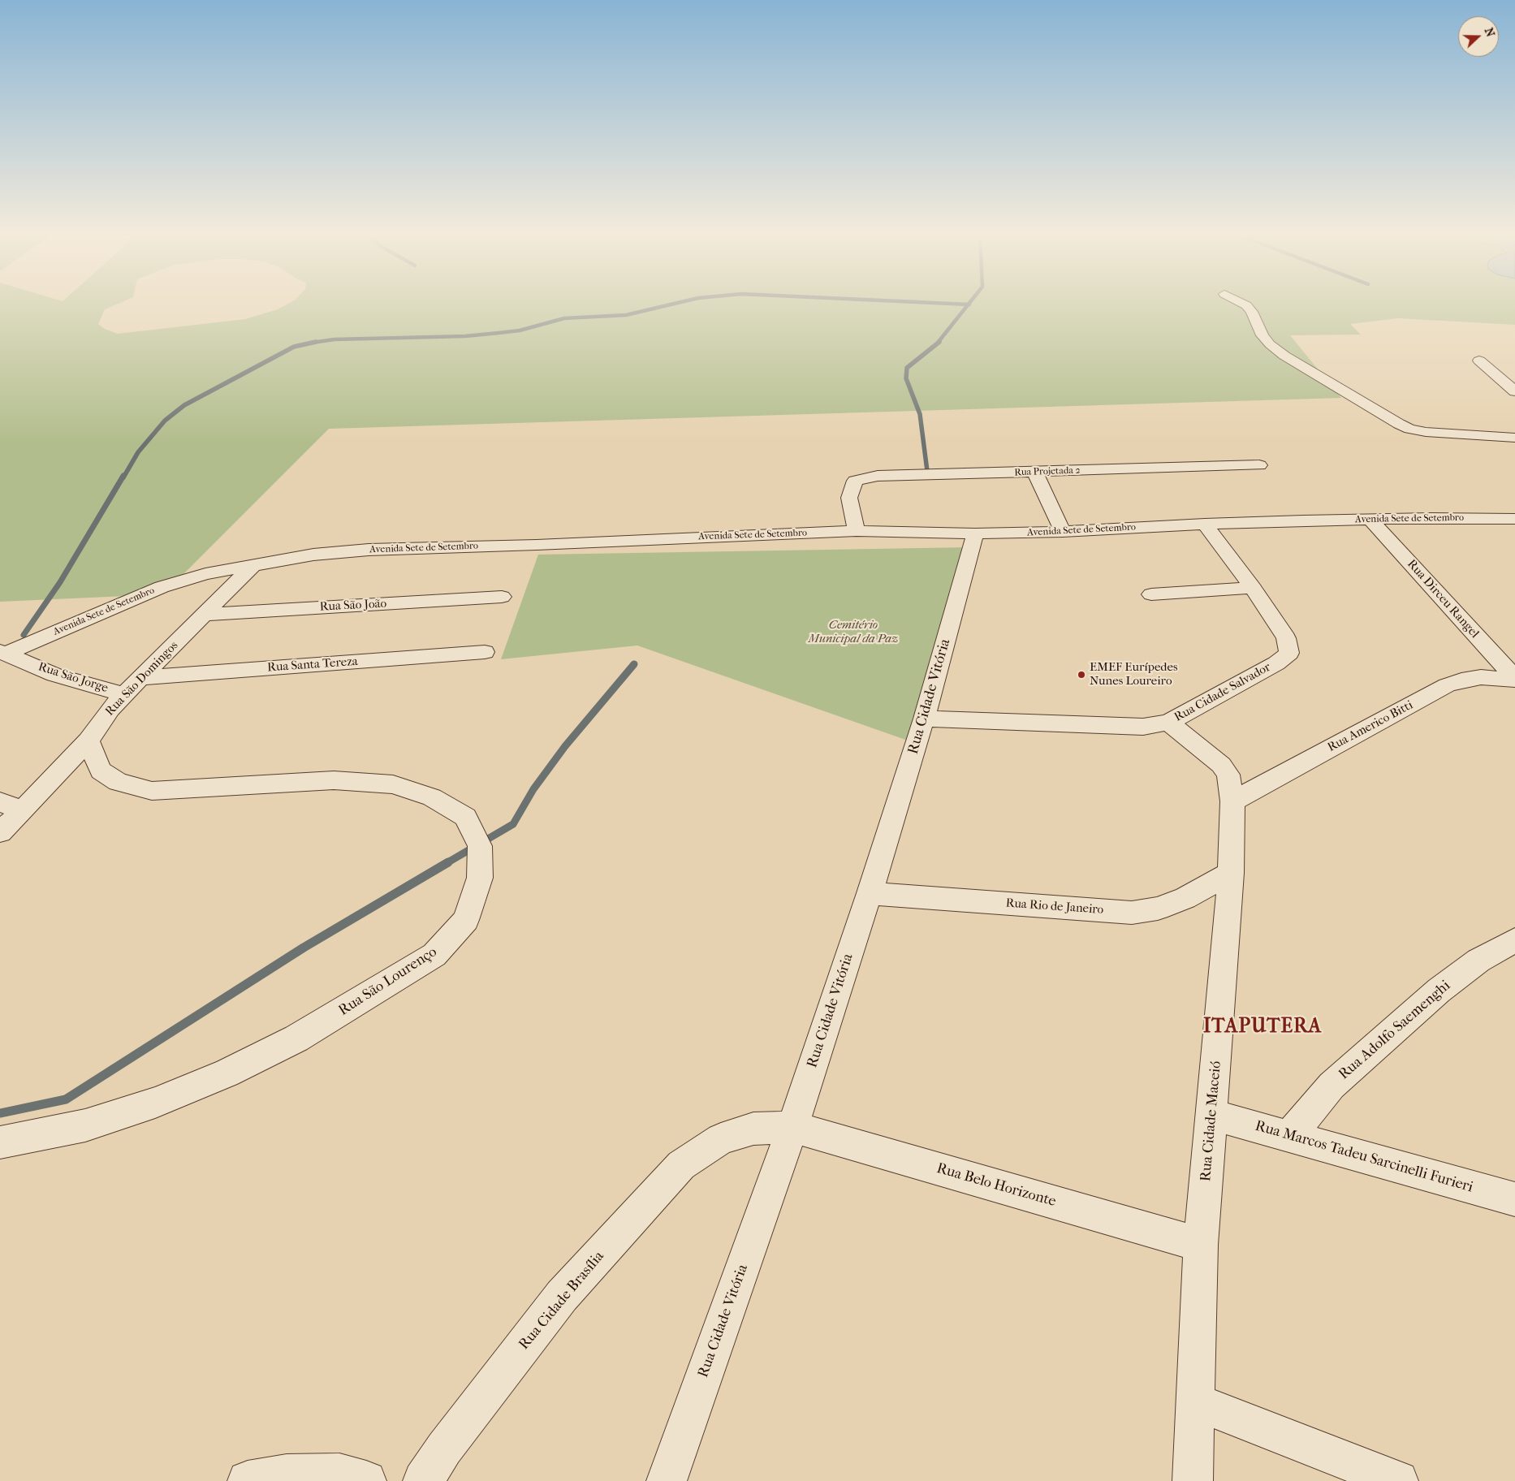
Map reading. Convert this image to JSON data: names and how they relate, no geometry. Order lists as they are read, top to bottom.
{
  "streets": {
    "street": [
      "Rua Projetada 2",
      "Avenida Sete de Setembro",
      "Rua Dirceu Rangel",
      "Rua São João",
      "Rua Santa Tereza",
      "Rua São Jorge",
      "Rua São Domingos",
      "Rua Cidade Salvador",
      "Rua Cidade Vitória",
      "Rua Americo Bitti",
      "Rua Rio de Janeiro",
      "Rua São Lourenço",
      "Rua Adolfo Saemenghi",
      "Rua Cidade Maceió",
      "Rua Marcos Tadeu Sarcinelli Furieri",
      "Rua Belo Horizonte",
      "Rua Cidade Brasília"
    ]
  },
  "crossings": [
    ["Rua Projetada 2", "Avenida Sete de Setembro"],
    ["Avenida Sete de Setembro", "Rua Dirceu Rangel"],
    ["Avenida Sete de Setembro", "Rua São Jorge"],
    ["Avenida Sete de Setembro", "Rua São Domingos"],
    ["Avenida Sete de Setembro", "Rua Cidade Salvador"],
    ["Avenida Sete de Setembro", "Rua Cidade Vitória"],
    ["Rua Dirceu Rangel", "Rua Americo Bitti"],
    ["Rua São João", "Rua São Domingos"],
    ["Rua Santa Tereza", "Rua São Domingos"],
    ["Rua São Jorge", "Rua São Domingos"],
    ["Rua São Domingos", "Rua São Lourenço"],
    ["Rua Cidade Salvador", "Rua Cidade Vitória"],
    ["Rua Cidade Salvador", "Rua Cidade Maceió"],
    ["Rua Cidade Vitória", "Rua Rio de Janeiro"],
    ["Rua Cidade Vitória", "Rua Belo Horizonte"],
    ["Rua Americo Bitti", "Rua Cidade Maceió"],
    ["Rua Rio de Janeiro", "Rua Cidade Maceió"],
    ["Rua Adolfo Saemenghi", "Rua Marcos Tadeu Sarcinelli Furieri"],
    ["Rua Cidade Maceió", "Rua Marcos Tadeu Sarcinelli Furieri"],
    ["Rua Cidade Maceió", "Rua Belo Horizonte"],
    ["Rua Belo Horizonte", "Rua Cidade Brasília"]
  ],
  "districts": ["ITAPUTERA"],
  "parks": ["Cemitério Municipal da Paz"],
  "places": ["EMEF Eurípedes Nunes Loureiro"],
  "north": "right"
}
